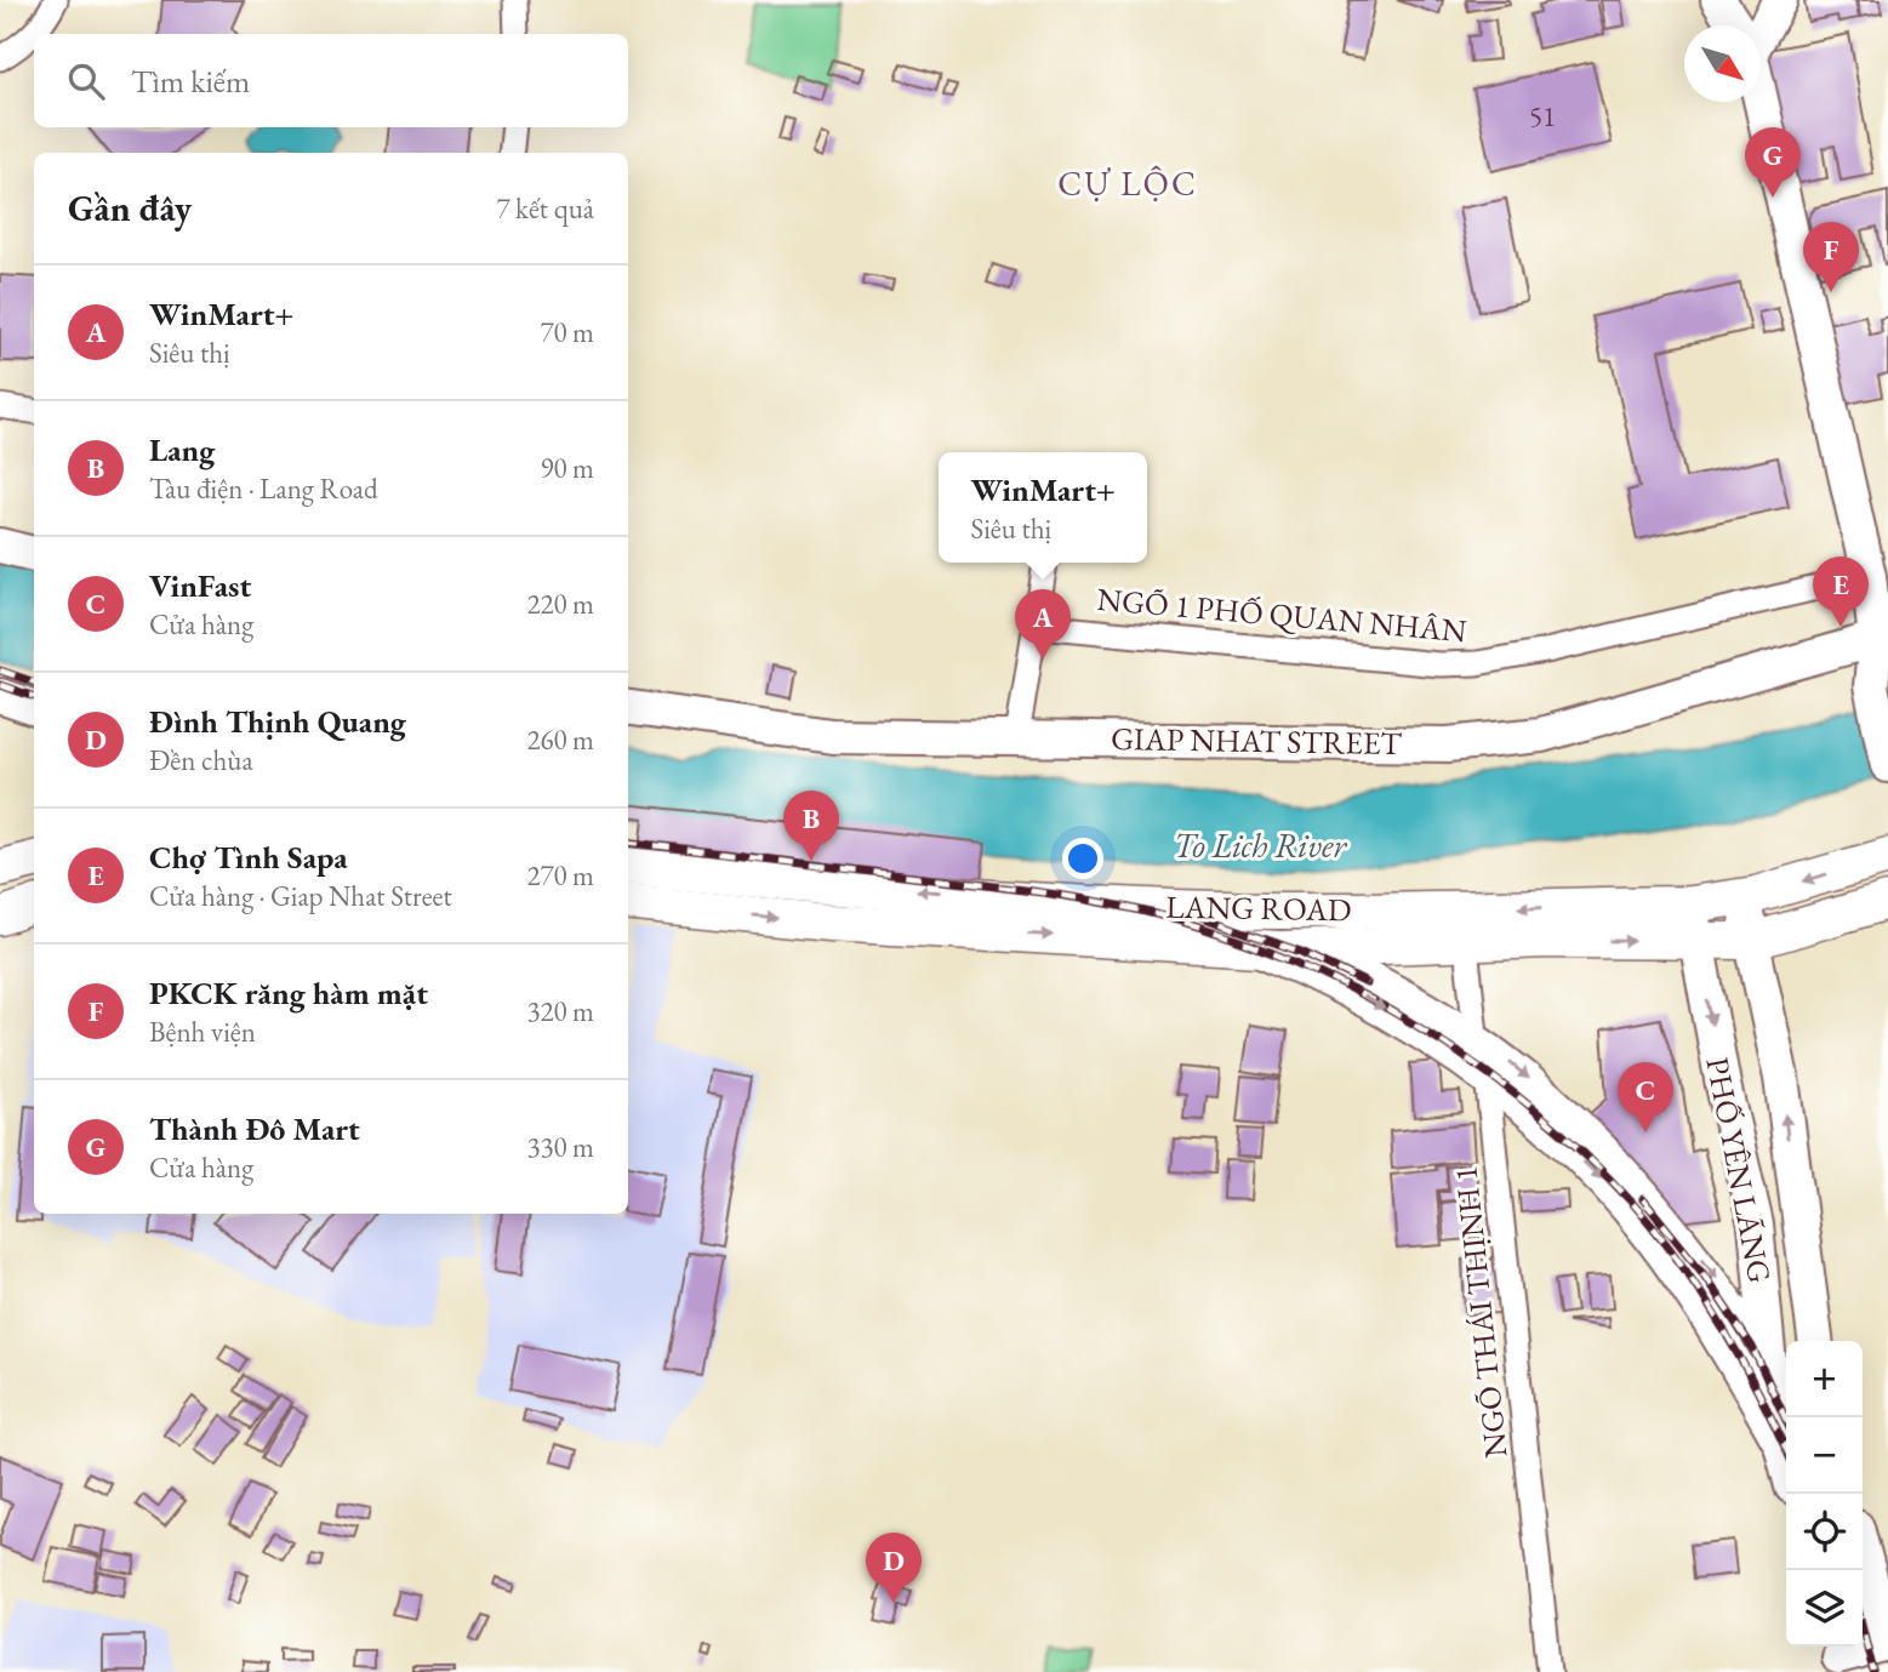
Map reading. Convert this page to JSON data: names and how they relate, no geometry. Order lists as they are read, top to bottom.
{
  "streets": {
    "main road": ["GIAP NHAT STREET", "LANG ROAD", "PHỐ YÊN LÃNG"],
    "street": ["NGÕ 1 PHỐ QUAN NHÂN", "NGÕ THÁI THỊNH 1"]
  },
  "crossings": [
    ["LANG ROAD", "PHỐ YÊN LÃNG"],
    ["LANG ROAD", "NGÕ THÁI THỊNH 1"]
  ],
  "districts": ["CỰ LỘC"],
  "water": ["To Lich River"],
  "house_numbers": ["51"],
  "north": "bottom right",
  "page": {
    "search": "Tìm kiếm",
    "pins": [
      "G",
      "F",
      "E",
      "A",
      "B",
      "C",
      "D"
    ],
    "heading": ["Gần đây", "7 kết quả"],
    "list": [
      {
        "mark": "A",
        "name": "WinMart+",
        "note": "Siêu thị",
        "value": "70 m"
      },
      {
        "mark": "B",
        "name": "Lang",
        "note": "Tàu điện · Lang Road",
        "value": "90 m"
      },
      {
        "mark": "C",
        "name": "VinFast",
        "note": "Cửa hàng",
        "value": "220 m"
      },
      {
        "mark": "D",
        "name": "Đình Thịnh Quang",
        "note": "Đền chùa",
        "value": "260 m"
      },
      {
        "mark": "E",
        "name": "Chợ Tình Sapa",
        "note": "Cửa hàng · Giap Nhat Street",
        "value": "270 m"
      },
      {
        "mark": "F",
        "name": "PKCK răng hàm mặt",
        "note": "Bệnh viện",
        "value": "320 m"
      },
      {
        "mark": "G",
        "name": "Thành Đô Mart",
        "note": "Cửa hàng",
        "value": "330 m"
      }
    ],
    "popup": ["WinMart+", "Siêu thị"],
    "map_buttons": ["+", "−"]
  }
}
